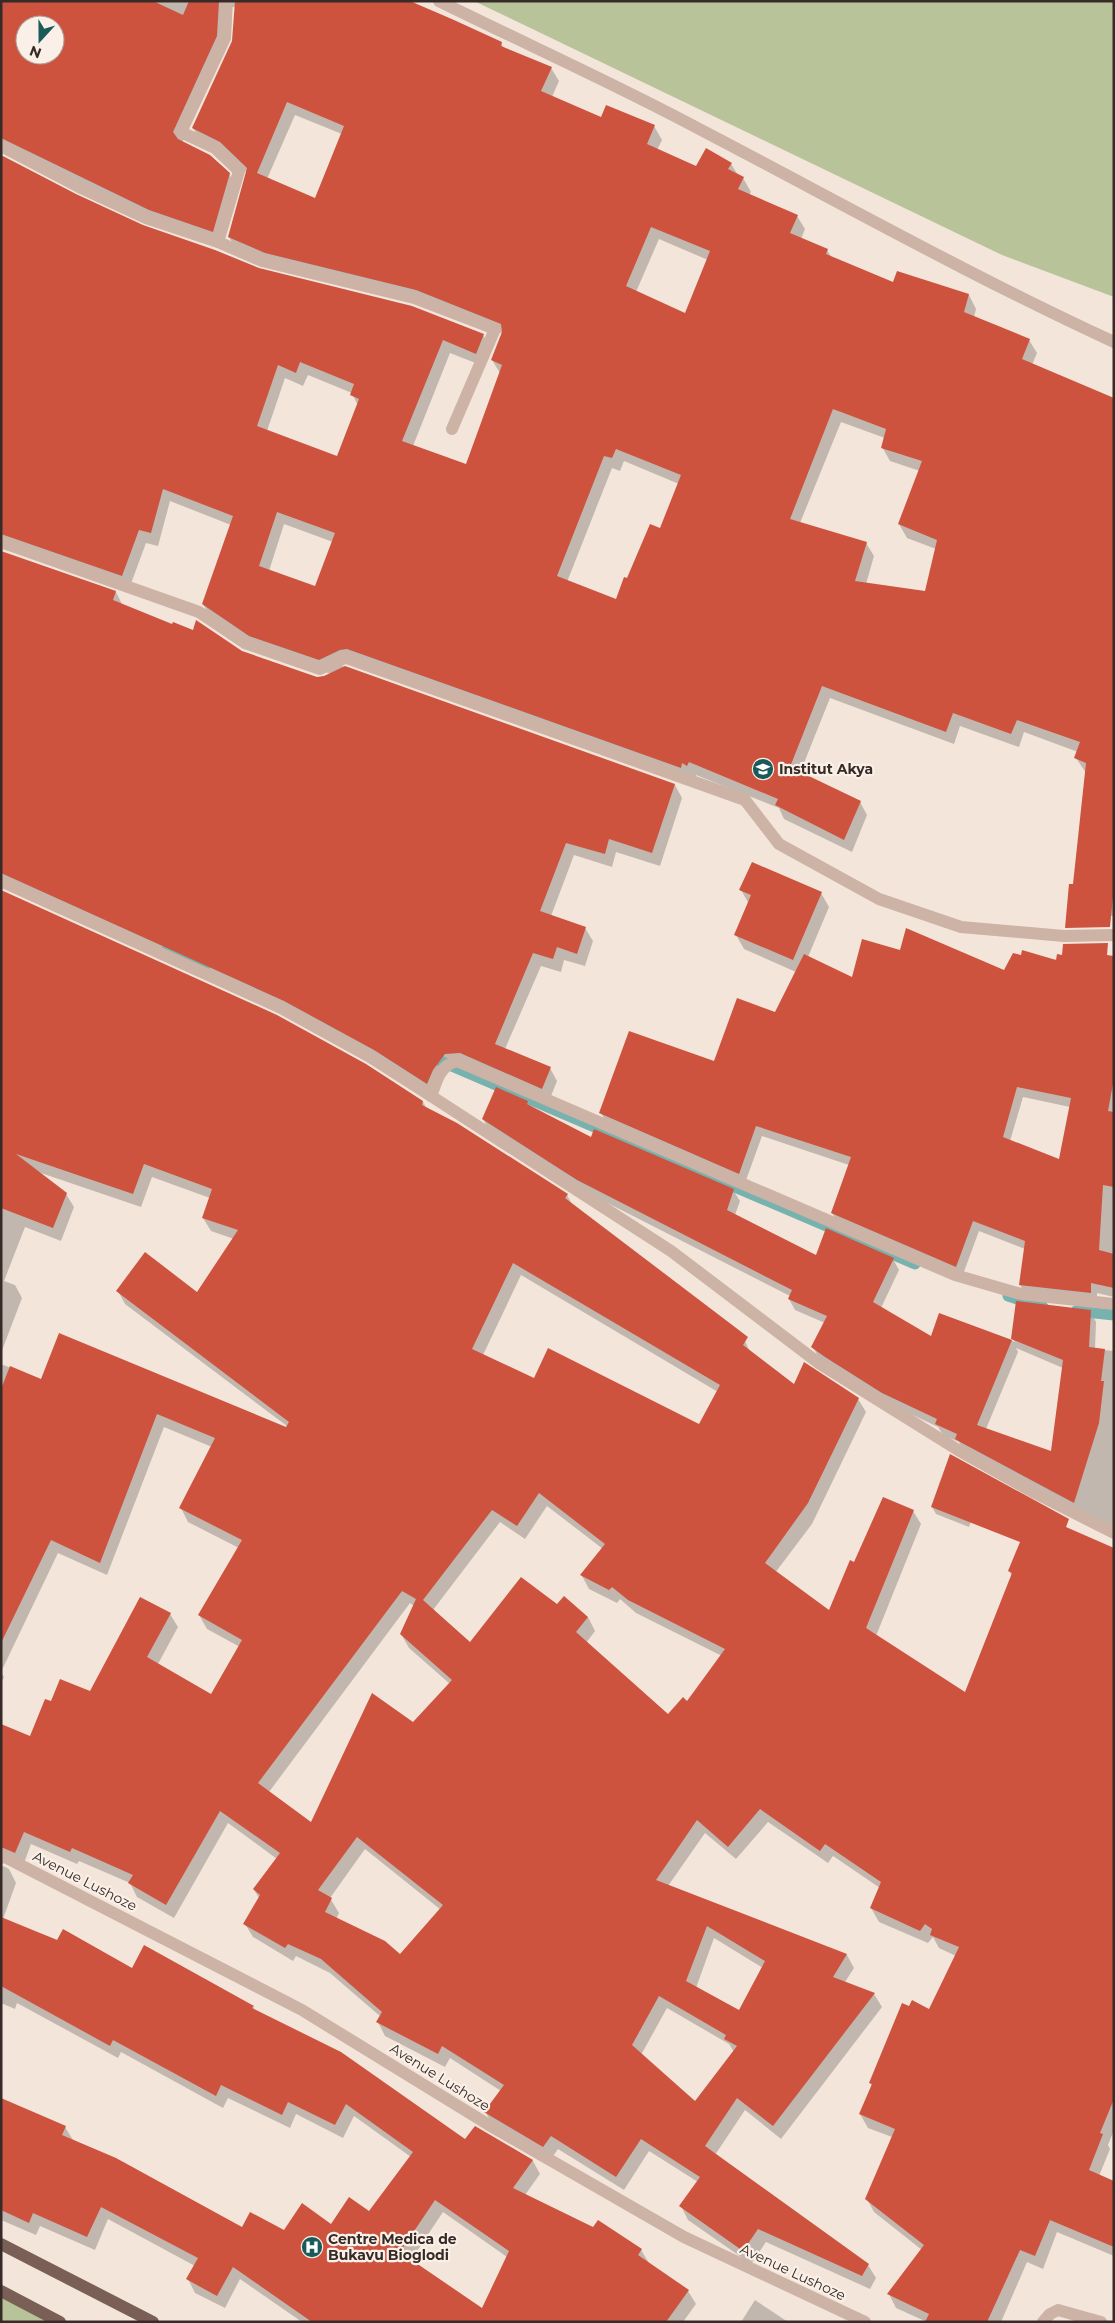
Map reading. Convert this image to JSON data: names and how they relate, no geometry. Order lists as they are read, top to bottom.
{
  "streets": {
    "street": ["Avenue Lushoze"]
  },
  "places": {
    "school or university": ["Institut Akya"],
    "hospital": ["Centre Medica de Bukavu Bioglodi"]
  },
  "north": "bottom"
}
